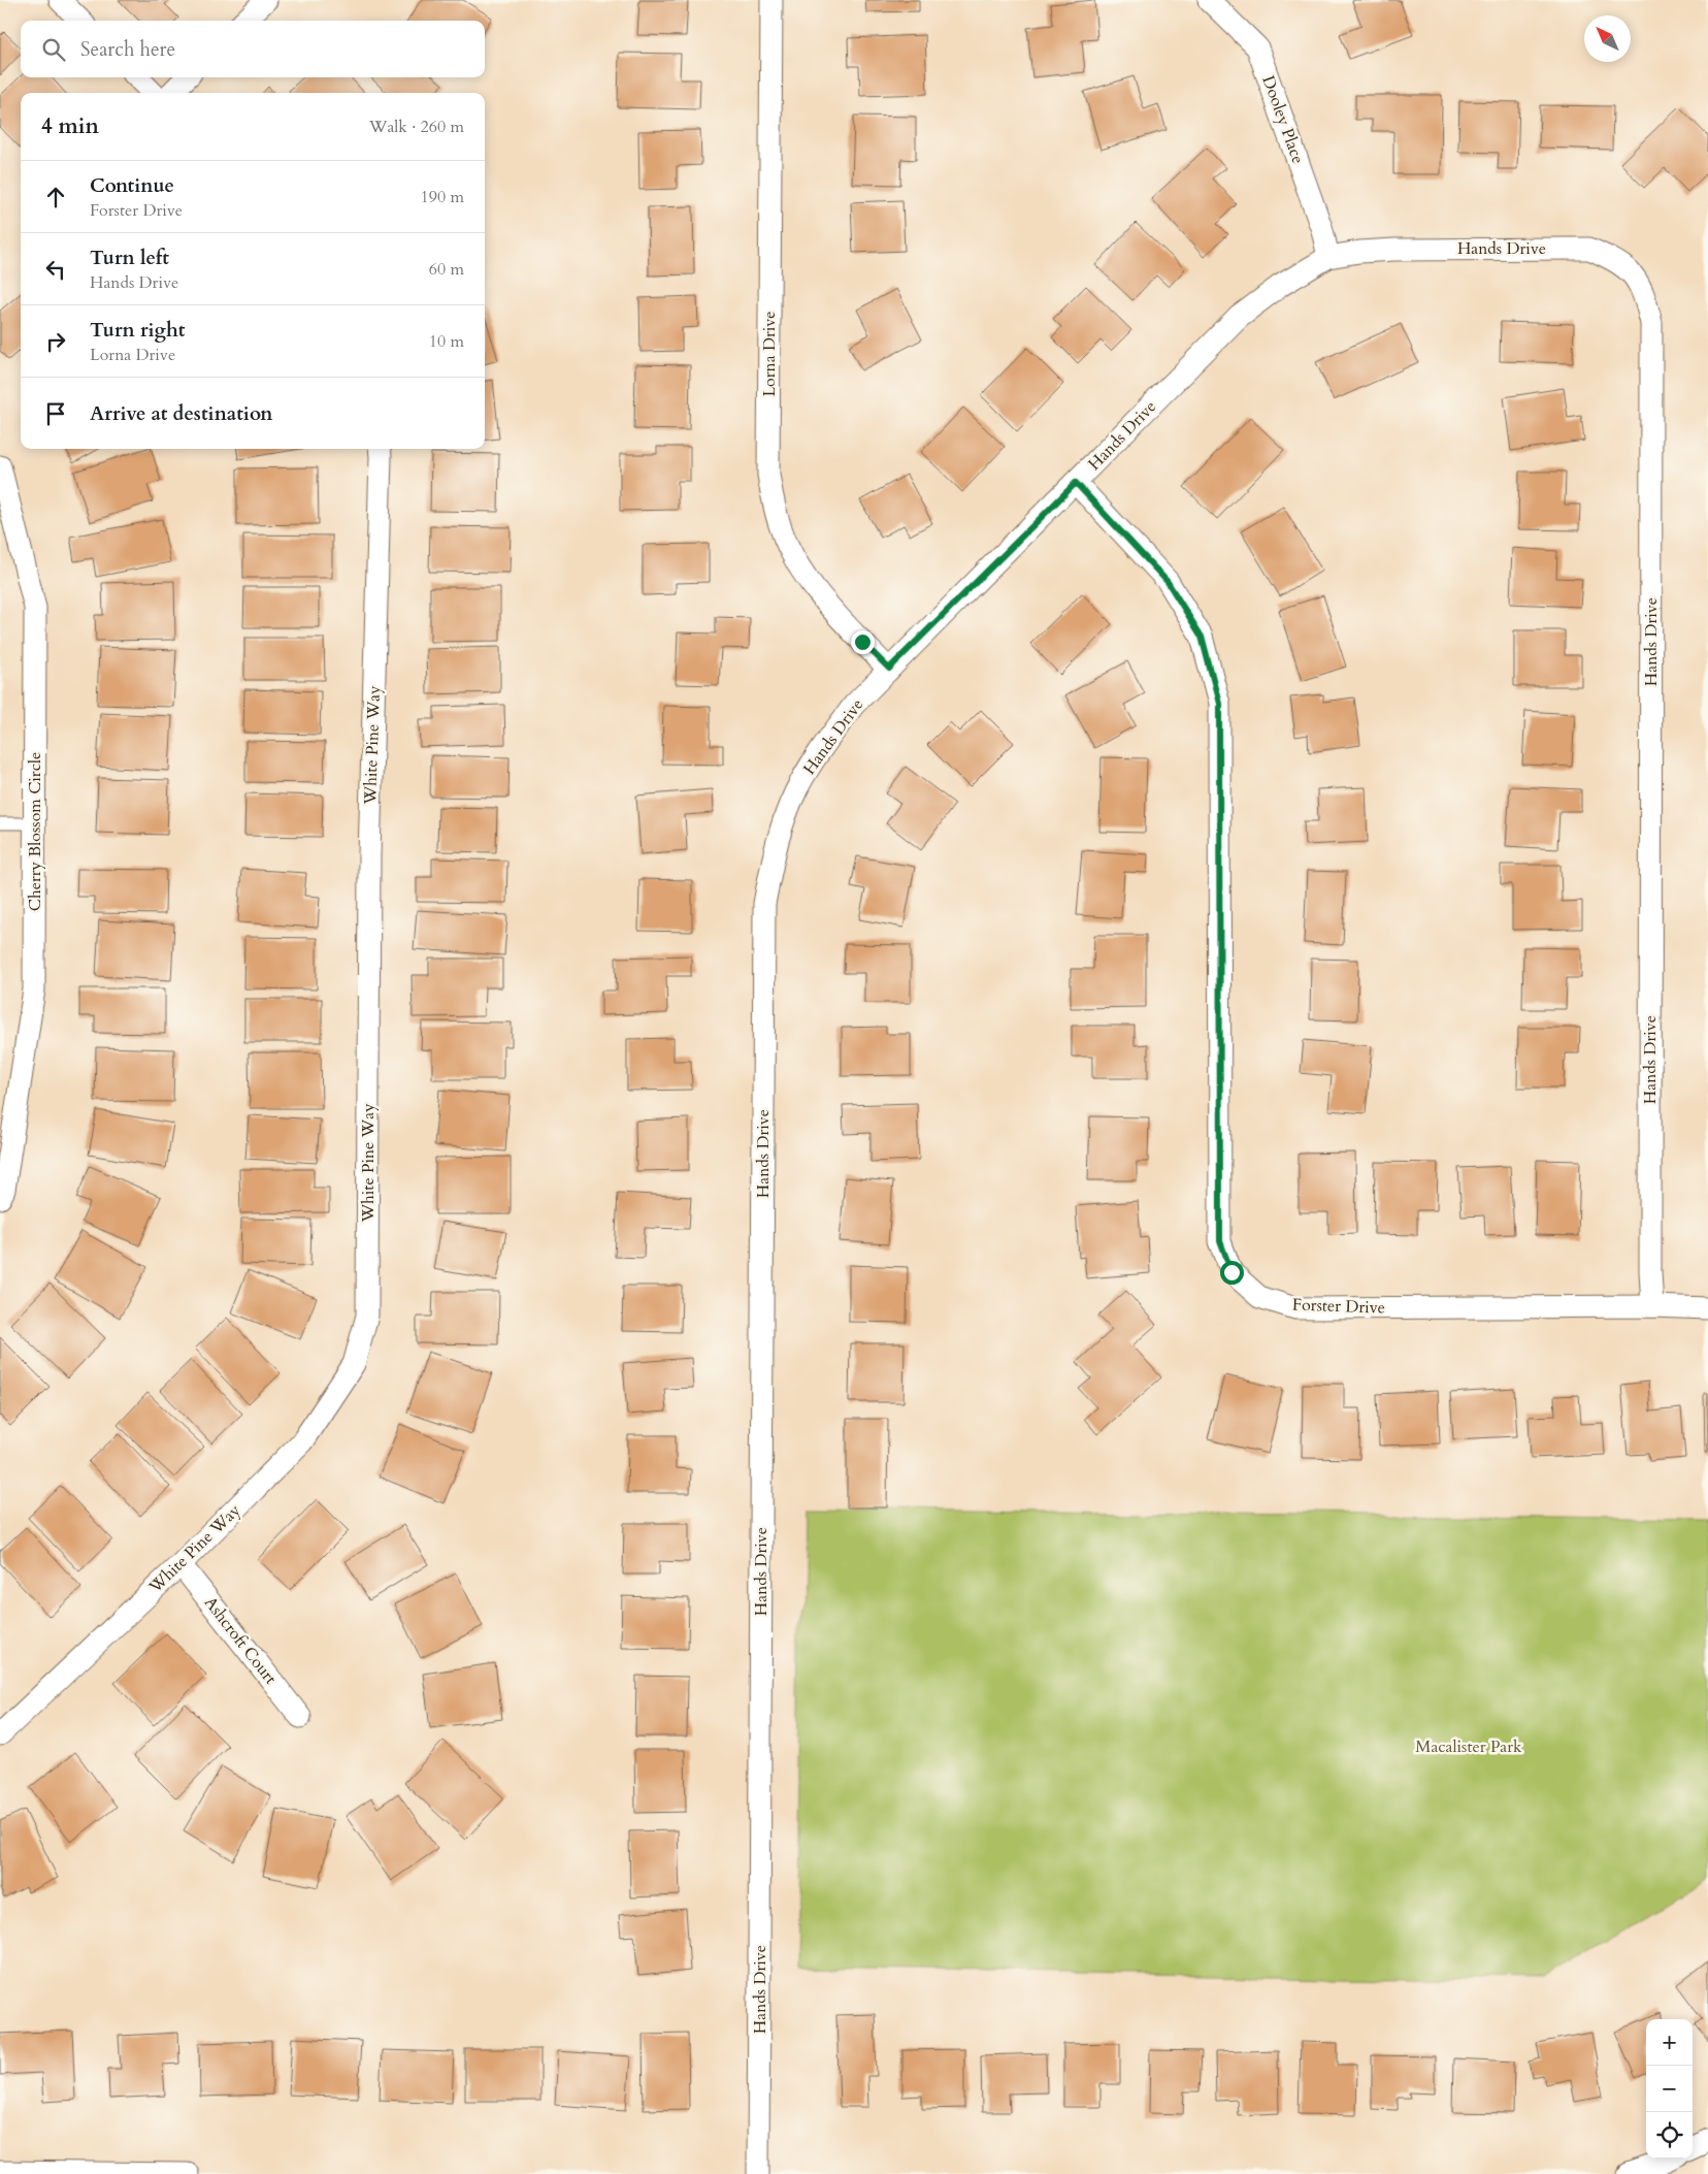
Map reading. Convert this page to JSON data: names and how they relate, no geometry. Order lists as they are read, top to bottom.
{
  "streets": {
    "street": [
      "Dooley Place",
      "Hands Drive",
      "Lorna Drive",
      "White Pine Way",
      "Cherry Blossom Circle",
      "Forster Drive",
      "Ashcroft Court"
    ]
  },
  "crossings": [
    ["Dooley Place", "Hands Drive"],
    ["Hands Drive", "Lorna Drive"],
    ["Hands Drive", "Forster Drive"],
    ["White Pine Way", "Ashcroft Court"]
  ],
  "parks": ["Macalister Park"],
  "north": "top left",
  "page": {
    "search": "Search here",
    "heading": ["4 min", "Walk · 260 m"],
    "list": [
      ["Continue", "Forster Drive", "190 m"],
      ["Turn left", "Hands Drive", "60 m"],
      ["Turn right", "Lorna Drive", "10 m"],
      "Arrive at destination"
    ],
    "map_buttons": ["+", "−"]
  }
}
